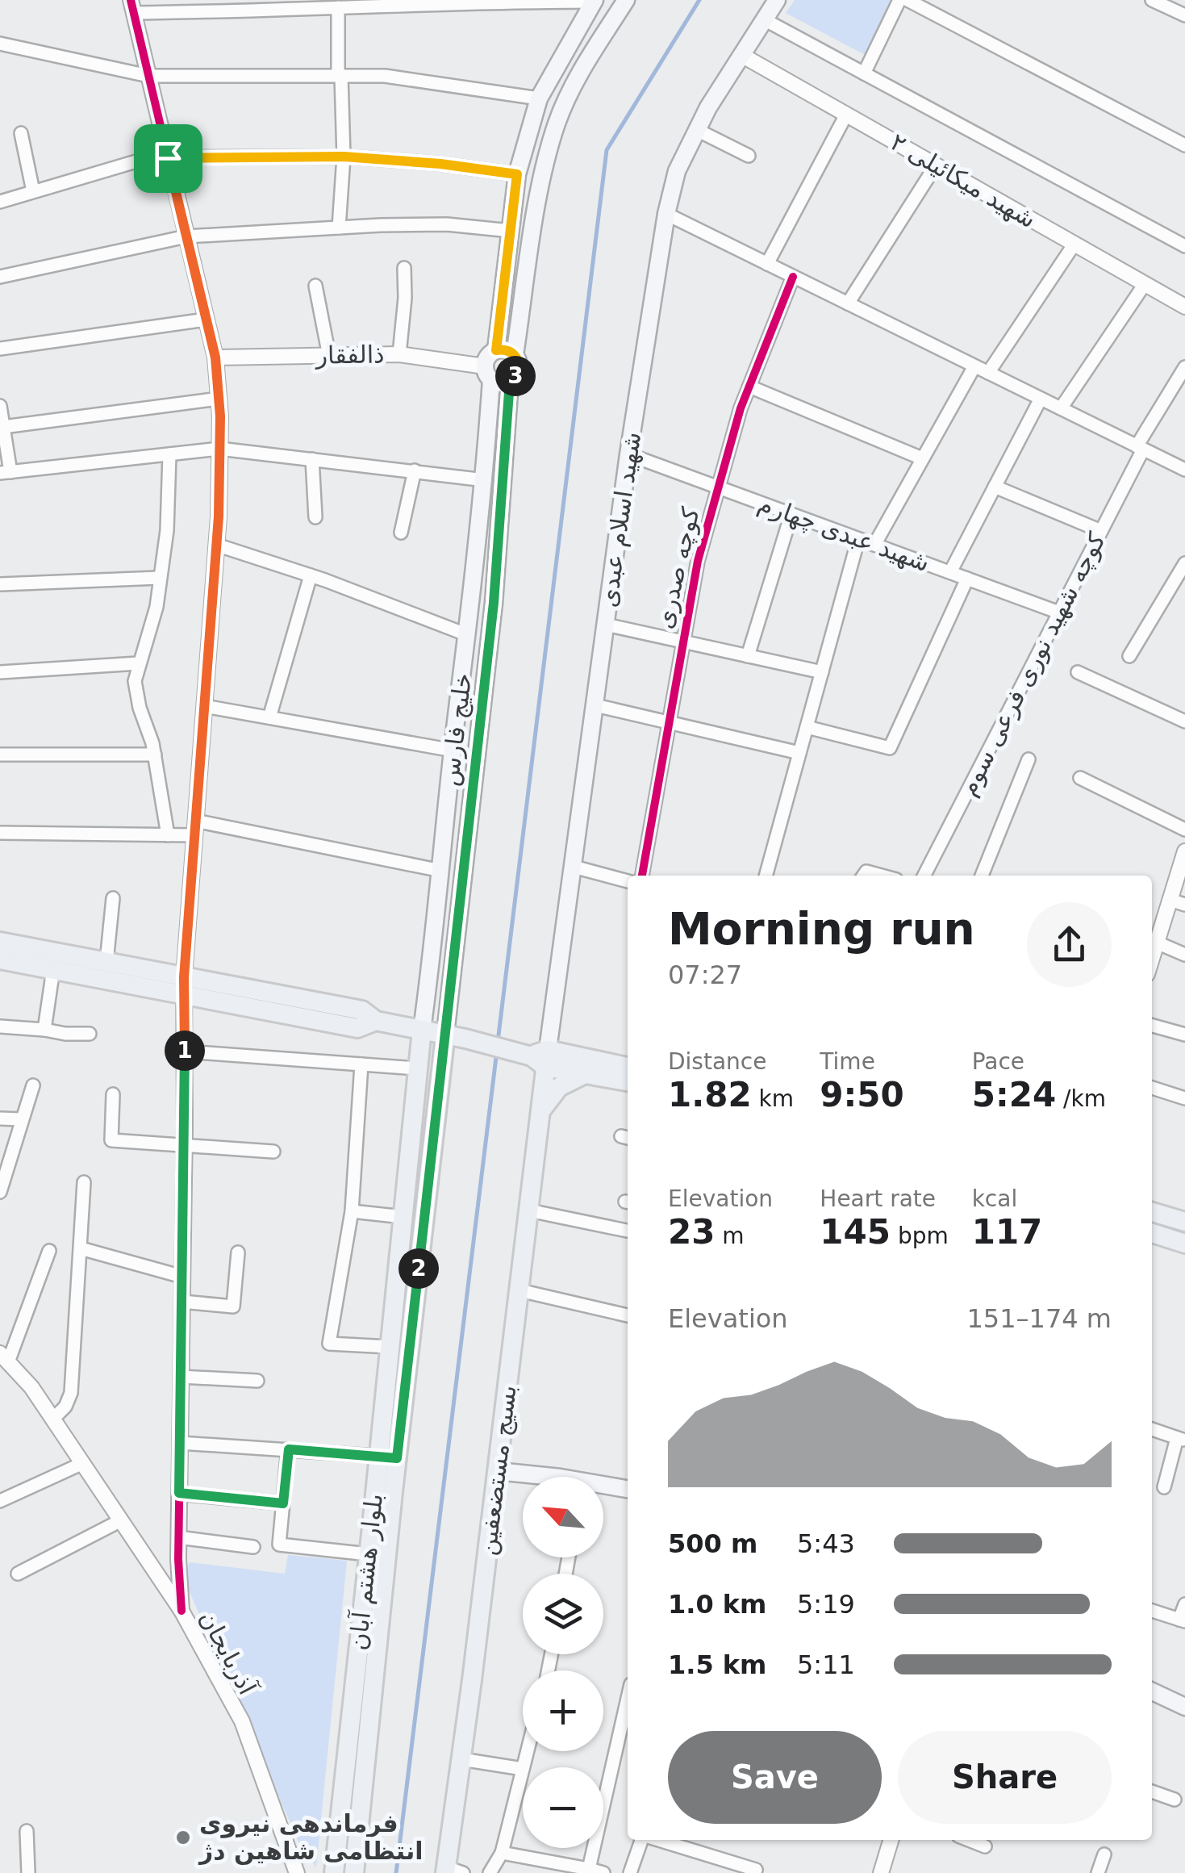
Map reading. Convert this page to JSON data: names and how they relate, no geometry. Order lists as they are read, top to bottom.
{
  "streets": {
    "main road": [
      "شهید اسلام عبدی",
      "خلیج فارس",
      "بسیج مستضعفین",
      "بلوار هشتم آبان"
    ],
    "street": [
      "شهید میکائیلی ۲",
      "ذالفقار",
      "شهید عبدی چهارم",
      "کوچه صدری",
      "کوچه شهید نوری فرعی سوم",
      "آذربایجان"
    ]
  },
  "crossings": [
    ["شهید میکائیلی ۲", "شهید اسلام عبدی"],
    ["ذالفقار", "خلیج فارس"],
    ["شهید اسلام عبدی", "شهید عبدی چهارم"],
    ["شهید اسلام عبدی", "بسیج مستضعفین"],
    ["شهید عبدی چهارم", "کوچه صدری"],
    ["شهید عبدی چهارم", "کوچه شهید نوری فرعی سوم"],
    ["خلیج فارس", "بلوار هشتم آبان"]
  ],
  "places": ["فرماندهی نیروی انتظامی شاهین دژ"],
  "north": "top left",
  "page": {
    "pins": ["3", "1", "2"],
    "heading": ["Morning run", "07:27"],
    "stats": [
      ["Distance", "1.82 km"],
      ["Time", "9:50"],
      ["Pace", "5:24 /km"],
      ["Elevation", "23 m"],
      ["Heart rate", "145 bpm"],
      ["kcal", "117"]
    ],
    "chart": ["Elevation", "151–174 m"],
    "map_buttons": ["+", "−"],
    "list": [
      {
        "name": "500 m",
        "note": "5:43"
      },
      {
        "name": "1.0 km",
        "note": "5:19"
      },
      {
        "name": "1.5 km",
        "note": "5:11"
      }
    ],
    "buttons": ["Save", "Share"]
  }
}
